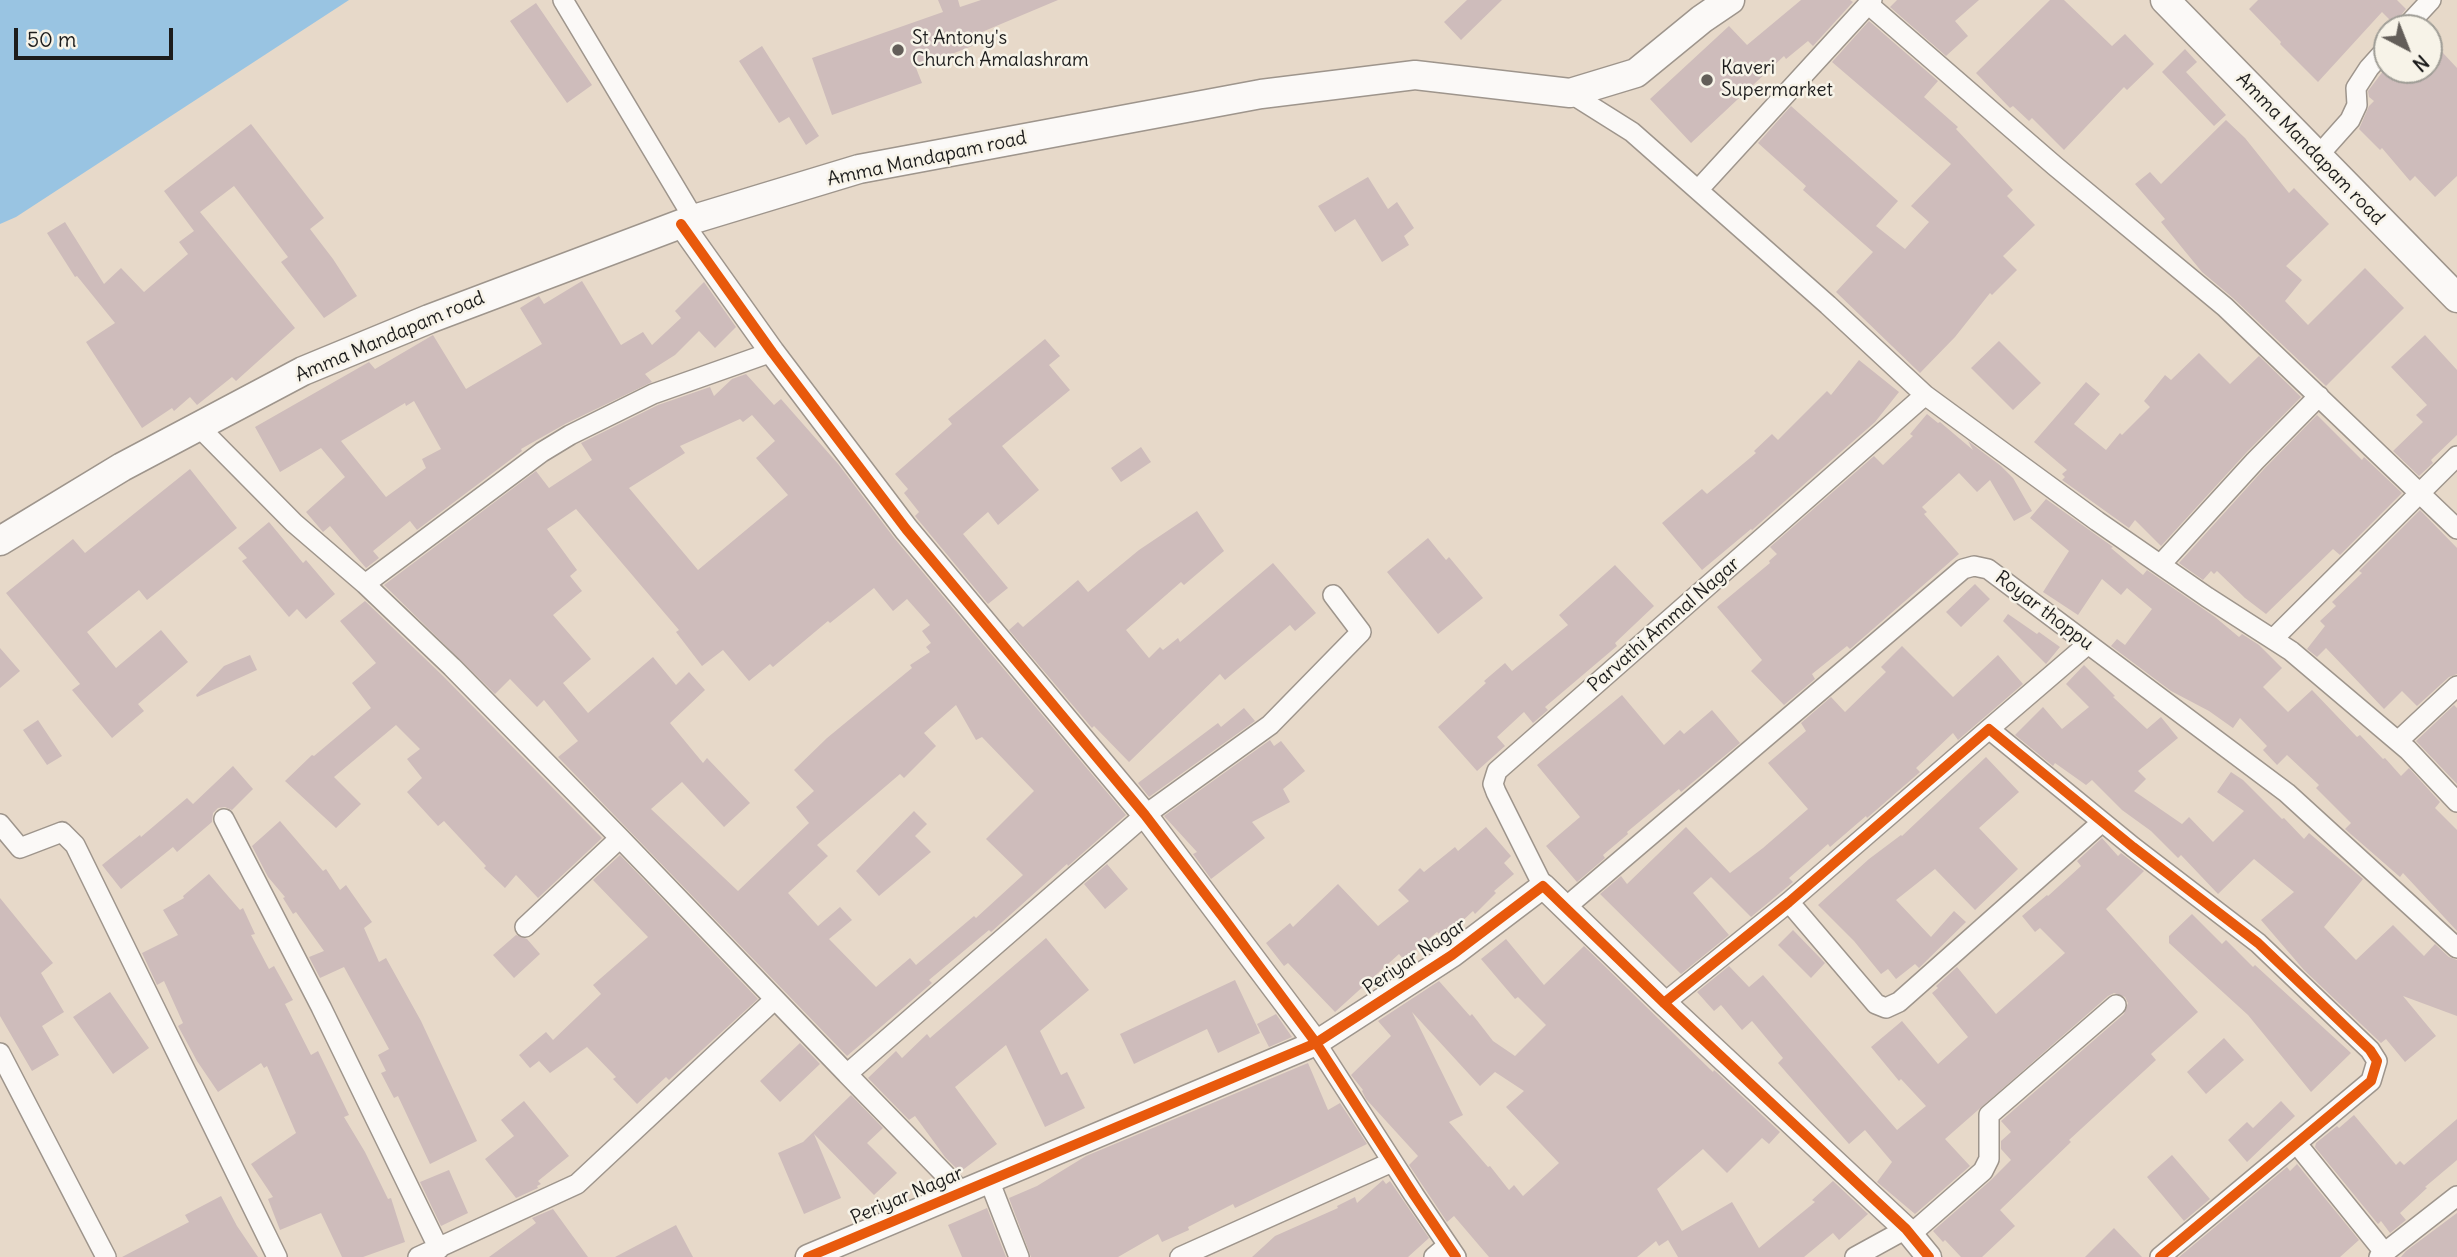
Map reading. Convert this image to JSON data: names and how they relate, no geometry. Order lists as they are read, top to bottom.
{
  "streets": {
    "main road": ["Amma Mandapam road"],
    "street": ["Royar thoppu", "Parvathi Ammal Nagar", "Periyar Nagar"]
  },
  "crossings": [
    ["Parvathi Ammal Nagar", "Periyar Nagar"]
  ],
  "places": ["St Antony's Church Amalashram", "Kaveri Supermarket"],
  "scale_bar": "50 m",
  "north": "bottom right"
}
